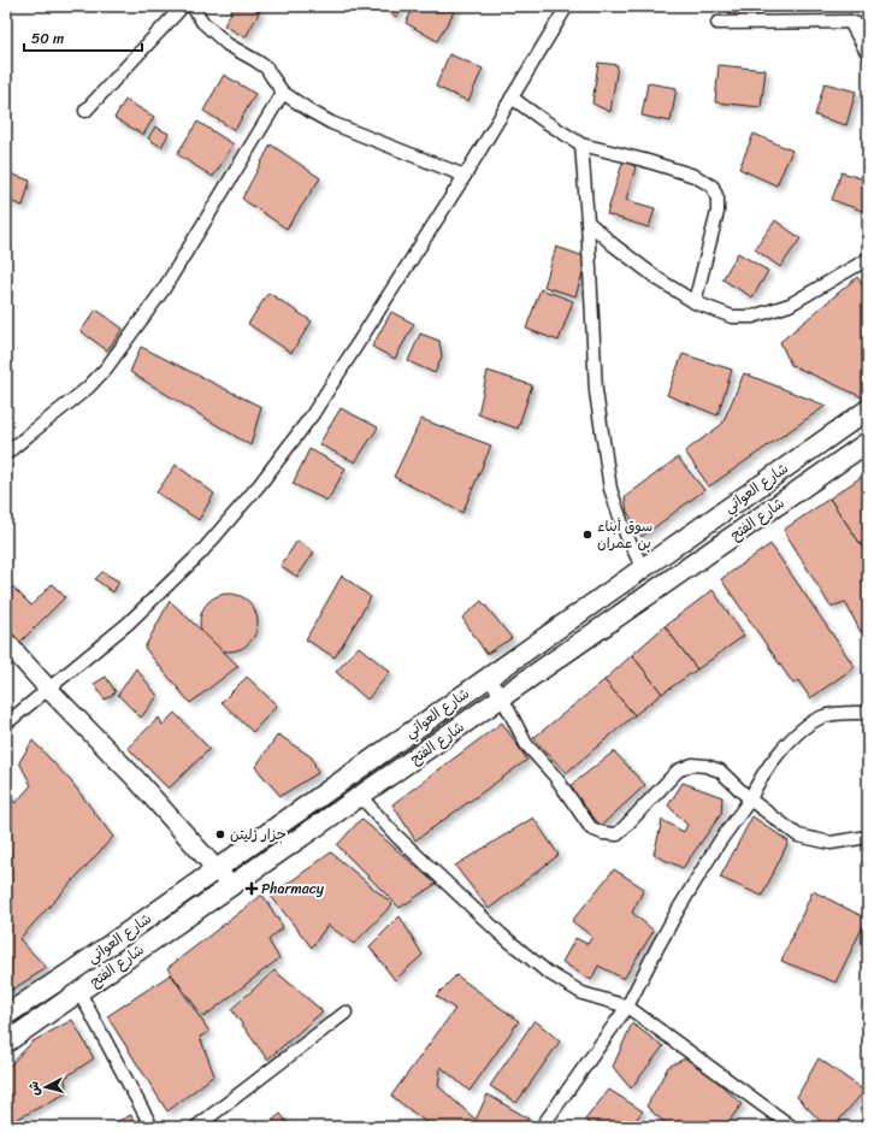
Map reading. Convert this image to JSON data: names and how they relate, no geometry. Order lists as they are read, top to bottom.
{
  "streets": {
    "main road": ["شارع العواتي", "شارع الفتح"]
  },
  "places": {
    "other": ["سوق أبناء بن عمران", "جزار زليتن"],
    "health": ["Pharmacy"]
  },
  "scale_bar": "50 m",
  "north": "left"
}
